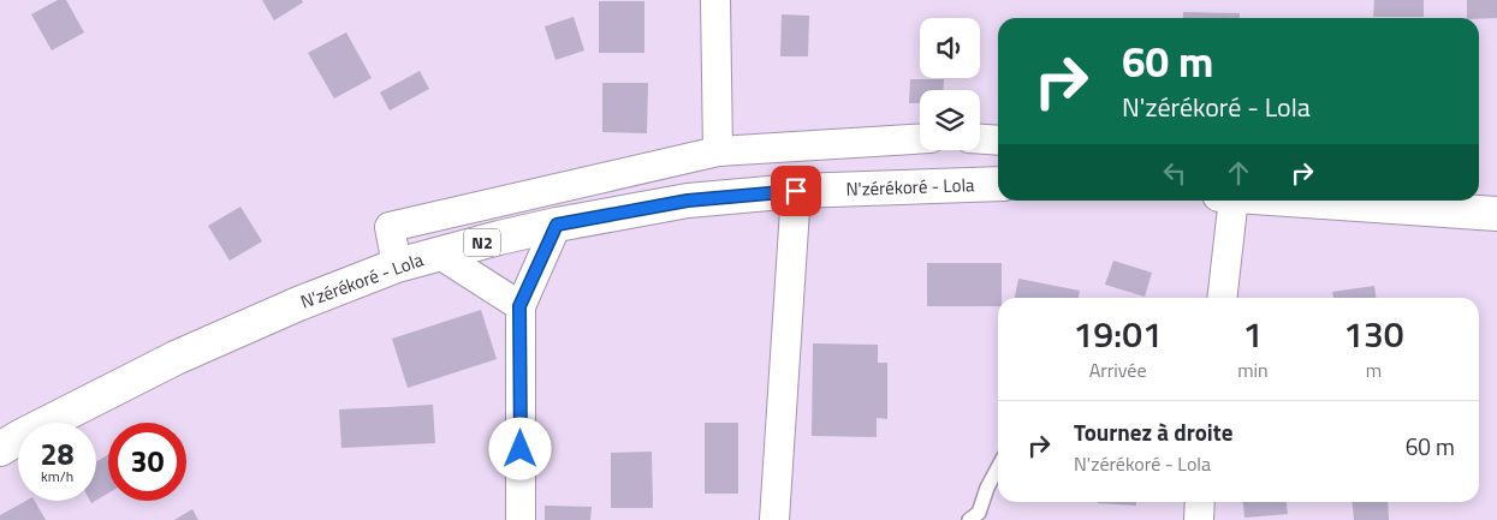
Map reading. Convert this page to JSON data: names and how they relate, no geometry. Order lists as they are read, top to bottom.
{
  "streets": {
    "highway": ["N'zérékoré - Lola", "N2"]
  },
  "page": {
    "turn": ["60 m", "N'zérékoré - Lola"],
    "eta": [
      "19:01",
      "Arrivée",
      "1",
      "min",
      "130",
      "m"
    ],
    "list": [
      {
        "name": "Tournez à droite",
        "note": "N'zérékoré - Lola",
        "value": "60 m"
      }
    ],
    "speed": "28 km/h",
    "limit": "30"
  }
}
